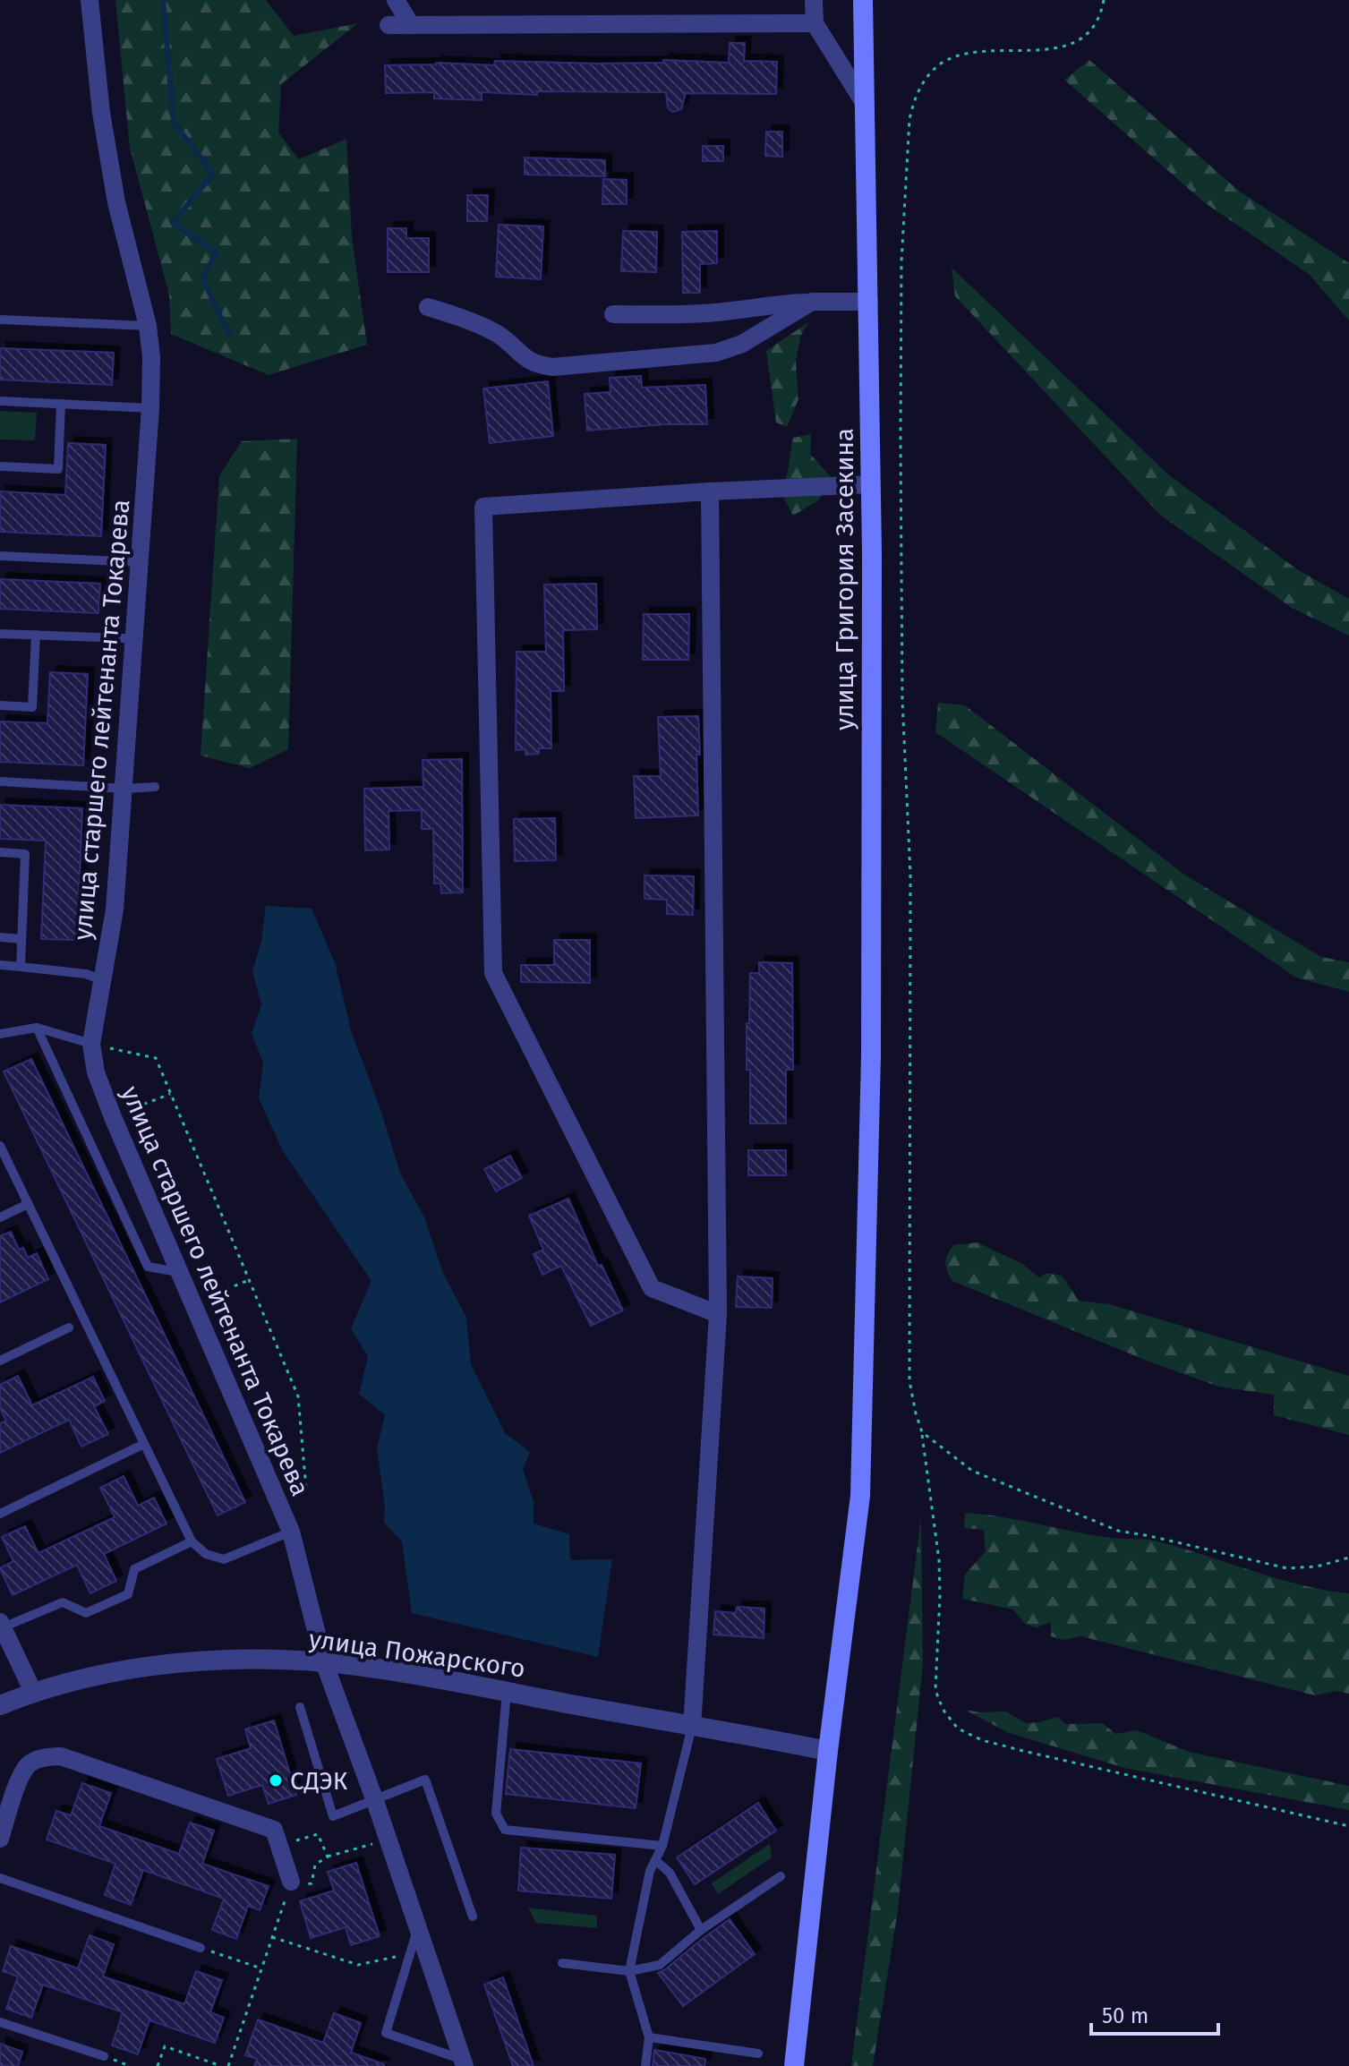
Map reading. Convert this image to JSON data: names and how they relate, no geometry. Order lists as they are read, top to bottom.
{
  "streets": {
    "main road": ["улица Григория Засекина"],
    "street": ["улица старшего лейтенанта Токарева", "улица Пожарского"]
  },
  "crossings": [
    ["улица Григория Засекина", "улица Пожарского"],
    ["улица старшего лейтенанта Токарева", "улица Пожарского"]
  ],
  "places": ["СДЭК"],
  "scale_bar": "50 m"
}
